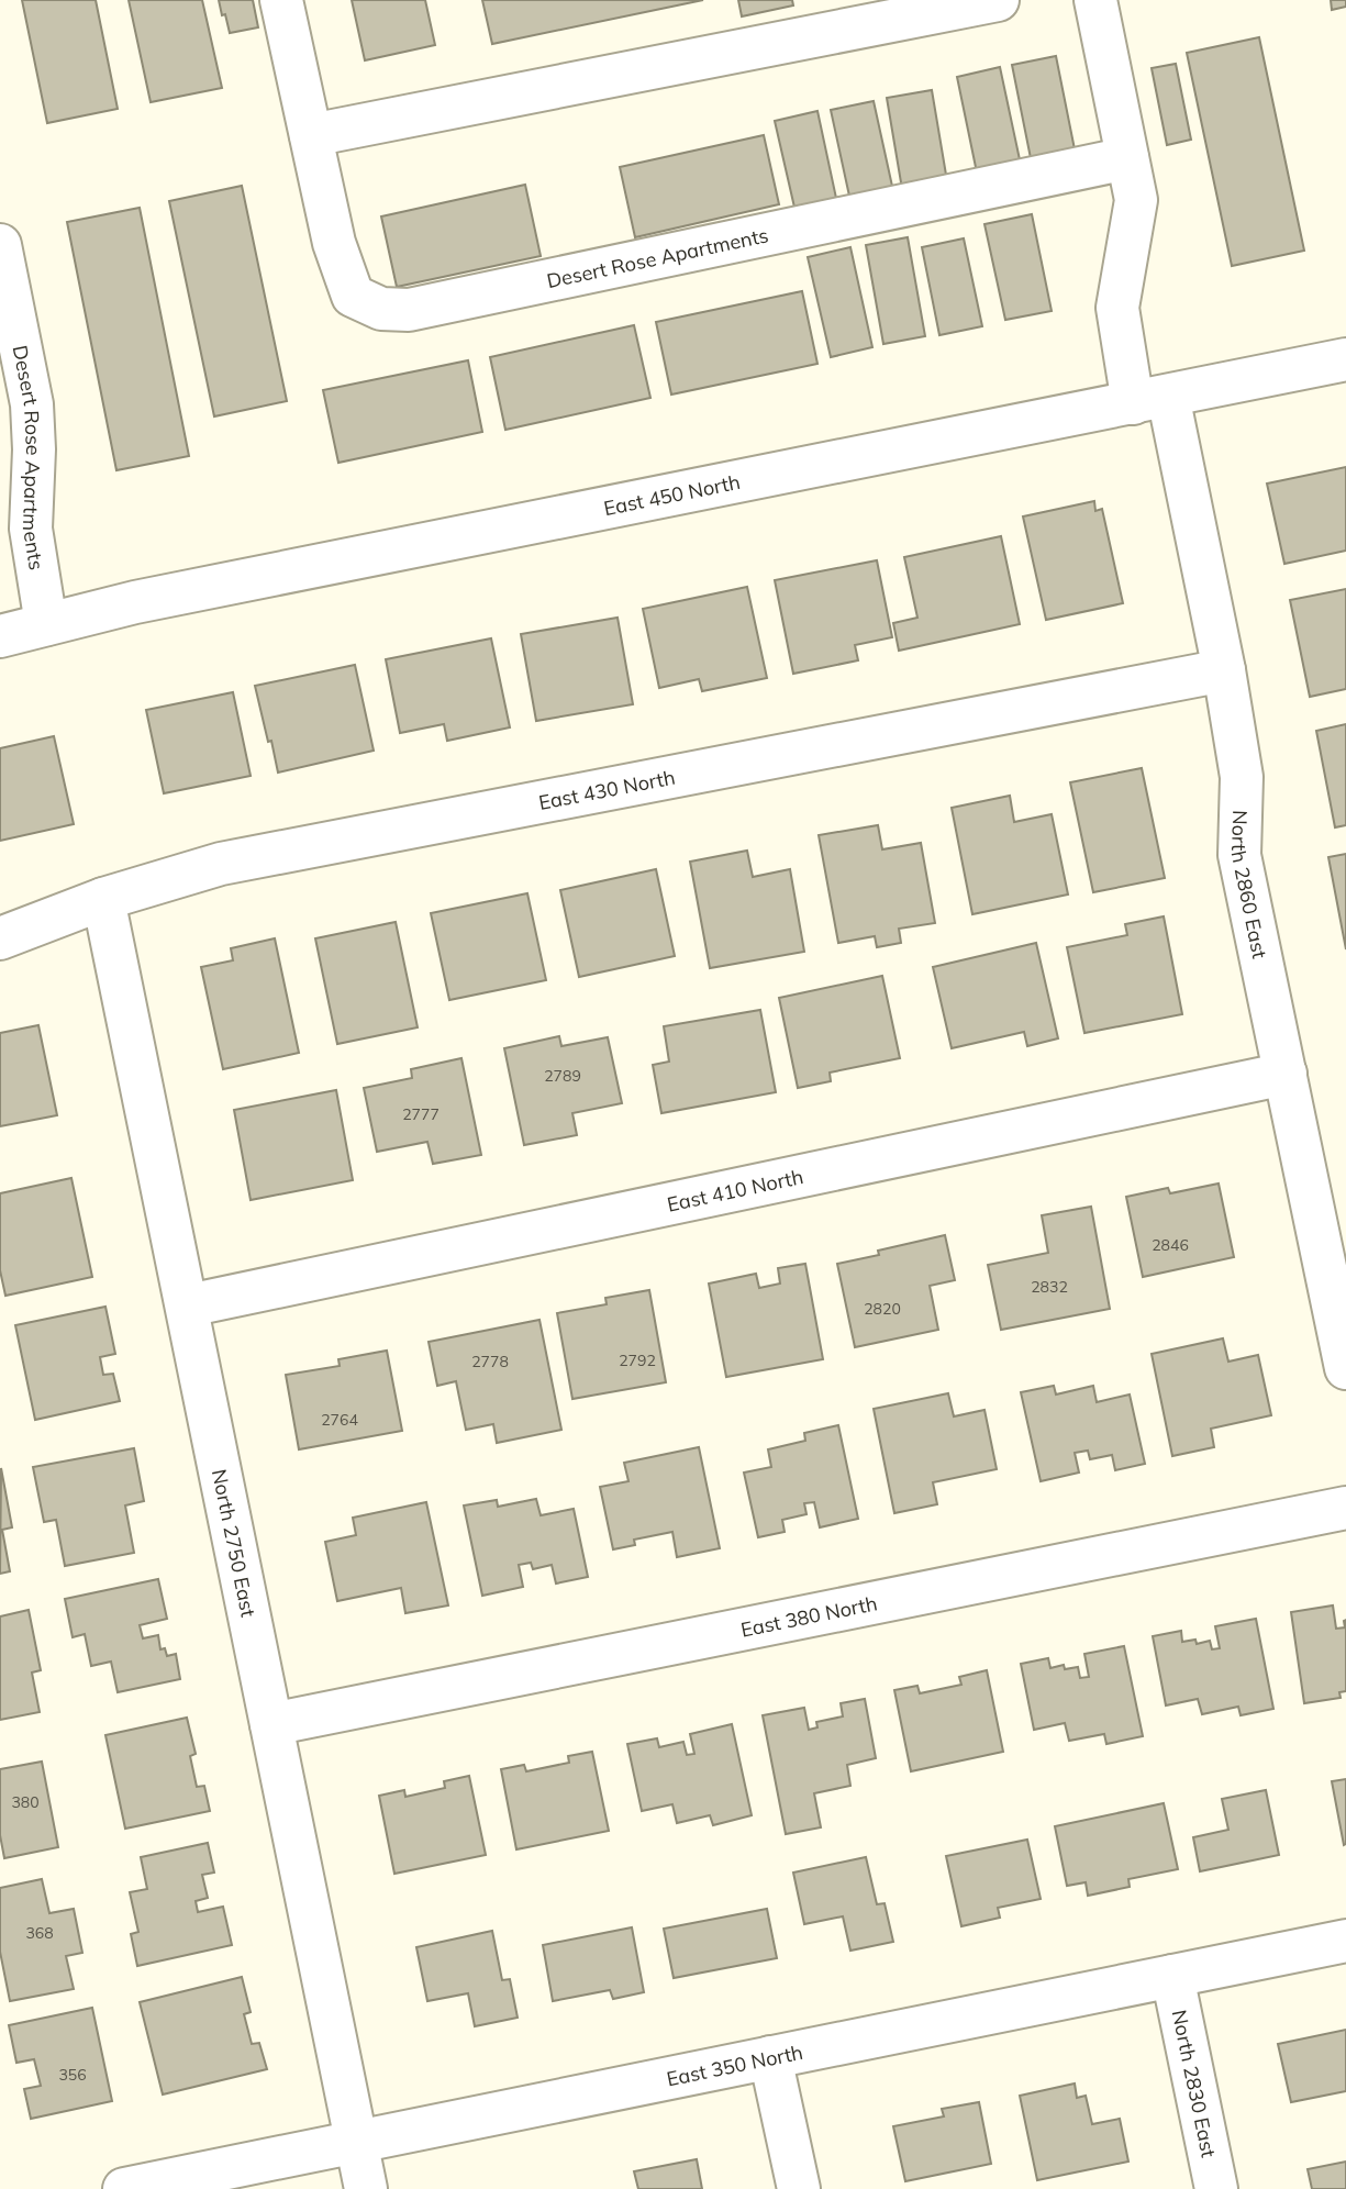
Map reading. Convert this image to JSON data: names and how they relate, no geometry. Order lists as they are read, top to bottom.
{
  "streets": {
    "street": [
      "Desert Rose Apartments",
      "East 450 North",
      "East 430 North",
      "North 2860 East",
      "East 410 North",
      "North 2750 East",
      "East 380 North",
      "East 350 North",
      "North 2830 East"
    ]
  },
  "crossings": [
    ["Desert Rose Apartments", "East 450 North"],
    ["East 450 North", "North 2860 East"],
    ["East 430 North", "North 2860 East"],
    ["East 430 North", "North 2750 East"],
    ["North 2860 East", "East 410 North"],
    ["East 410 North", "North 2750 East"],
    ["North 2750 East", "East 380 North"],
    ["North 2750 East", "East 350 North"],
    ["East 350 North", "North 2830 East"]
  ],
  "house_numbers": [
    "2789",
    "2777",
    "2846",
    "2832",
    "2820",
    "2792",
    "2778",
    "2764",
    "380",
    "368",
    "356"
  ]
}
